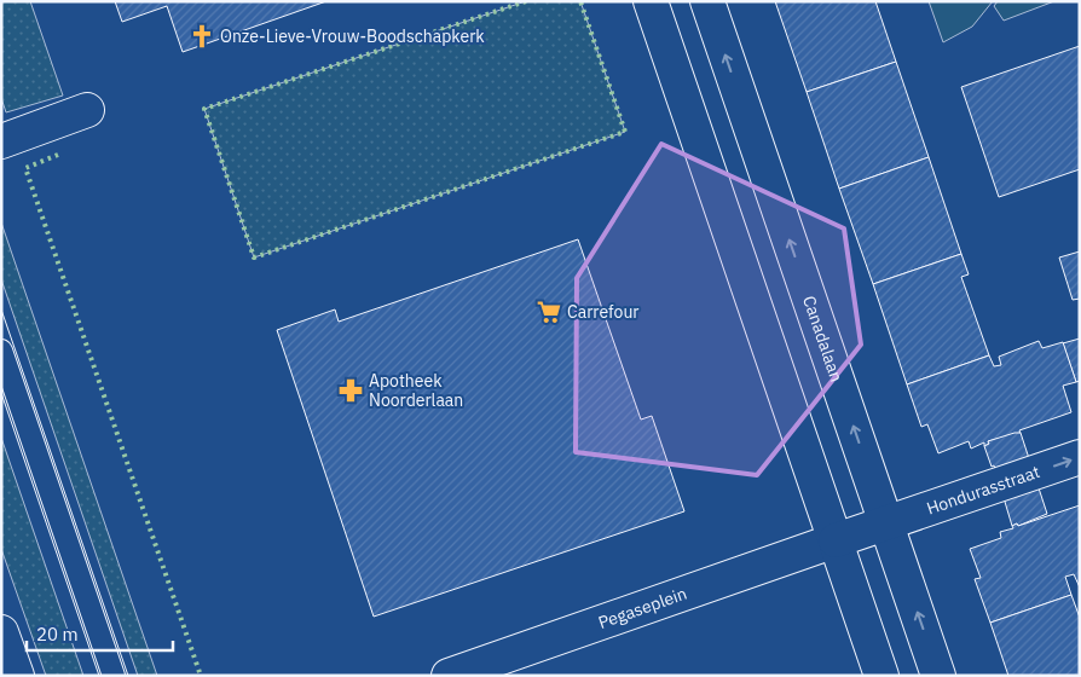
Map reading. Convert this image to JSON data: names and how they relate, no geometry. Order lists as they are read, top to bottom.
{
  "streets": {
    "street": ["Canadalaan", "Hondurasstraat", "Pegaseplein"]
  },
  "crossings": [
    ["Canadalaan", "Hondurasstraat"],
    ["Hondurasstraat", "Pegaseplein"]
  ],
  "one_way": ["Hondurasstraat"],
  "places": {
    "church": ["Onze-Lieve-Vrouw-Boodschapkerk"],
    "supermarket": ["Carrefour"],
    "pharmacy": ["Apotheek Noorderlaan"]
  },
  "scale_bar": "20 m"
}
